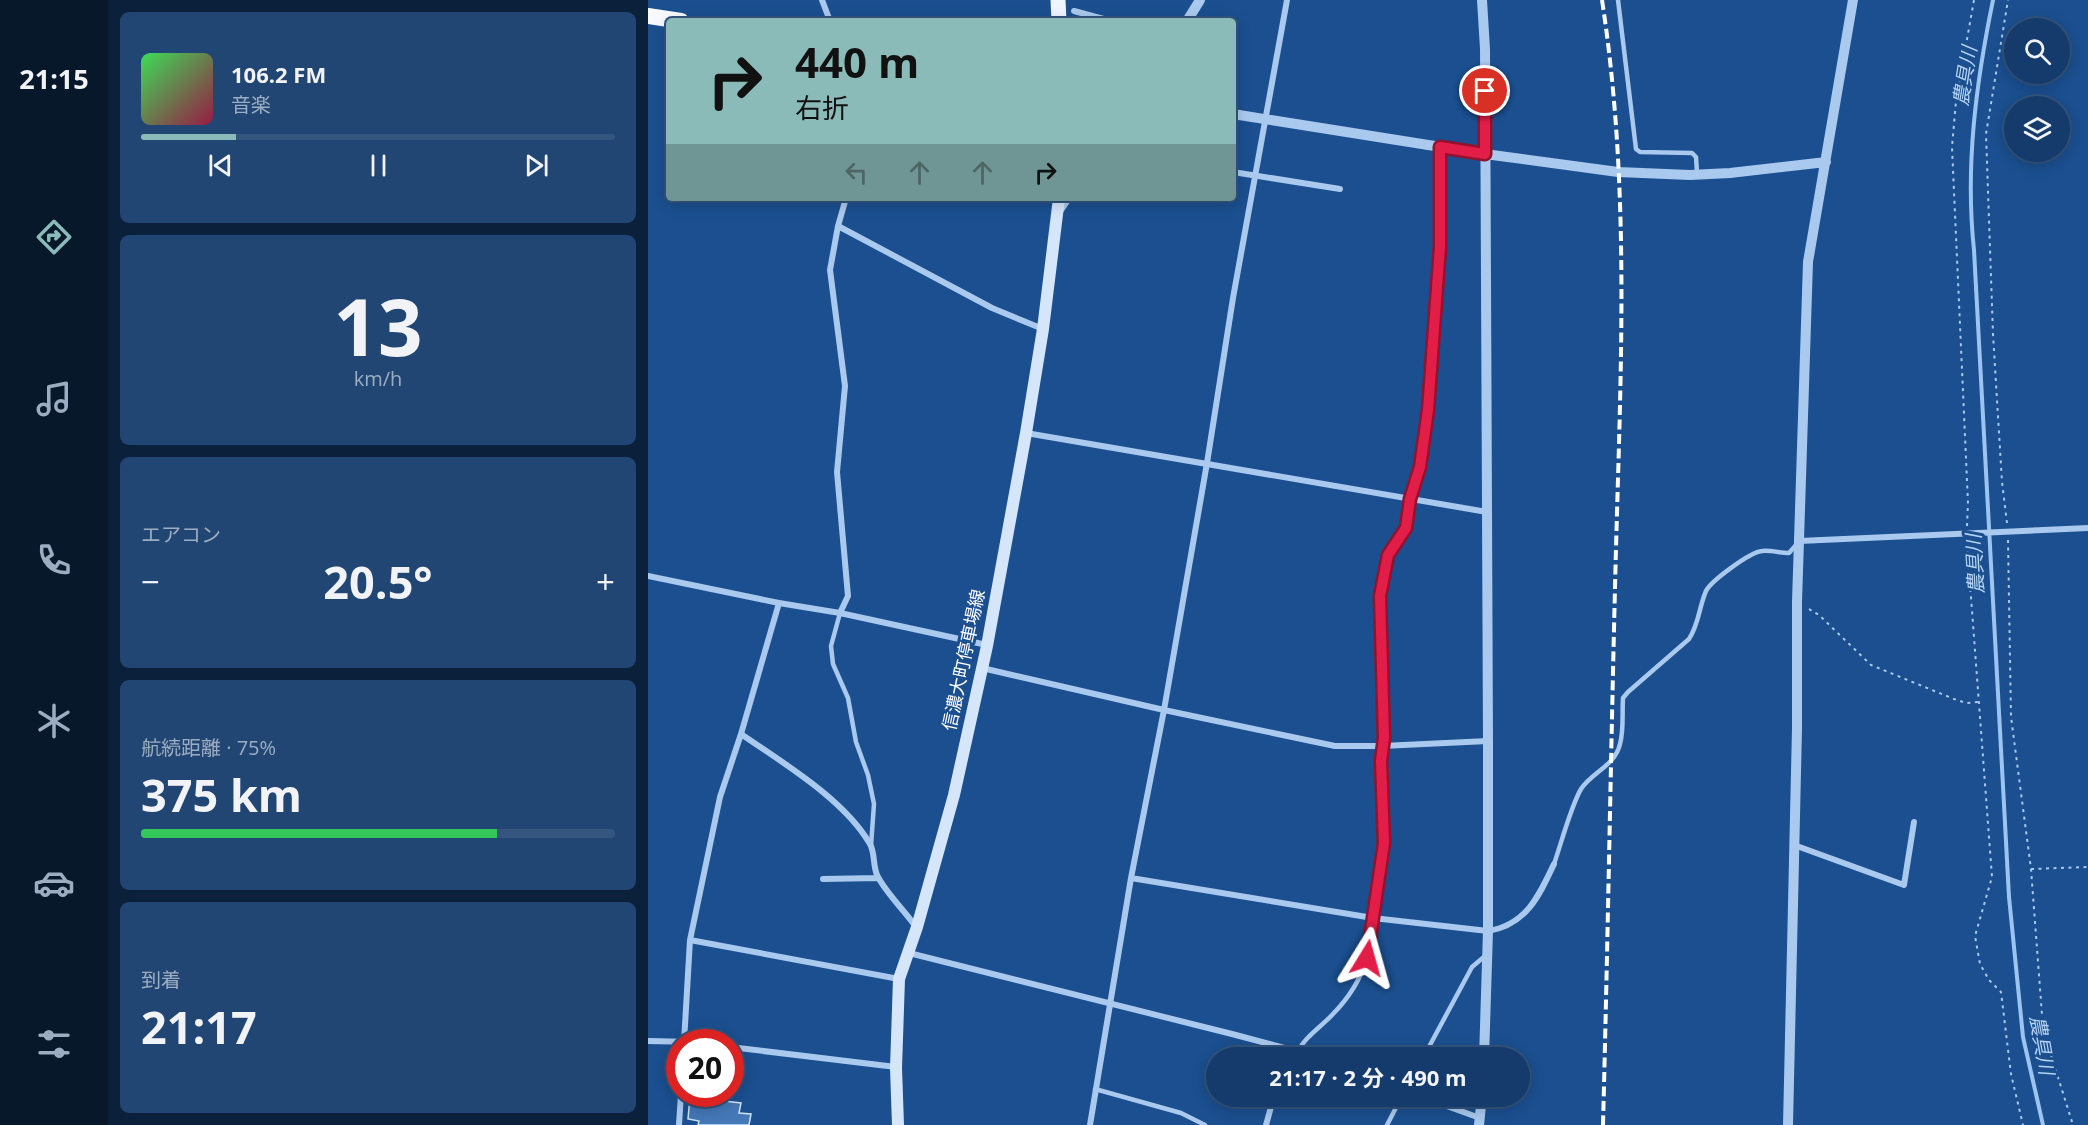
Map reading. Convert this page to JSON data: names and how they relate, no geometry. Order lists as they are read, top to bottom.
{
  "streets": {
    "main road": ["信濃大町停車場線"]
  },
  "water": ["農具川"],
  "page": {
    "tabs": "21:15",
    "turn": ["440 m", "右折"],
    "song": ["106.2 FM", "音楽"],
    "tile": [
      ["13", "km/h"],
      "エアコン",
      ["航続距離 · 75%", "375 km"],
      ["到着", "21:17"]
    ],
    "heat": ["−", "20.5°", "+"],
    "limit": "20",
    "trip": "21:17 · 2 分 · 490 m"
  }
}
